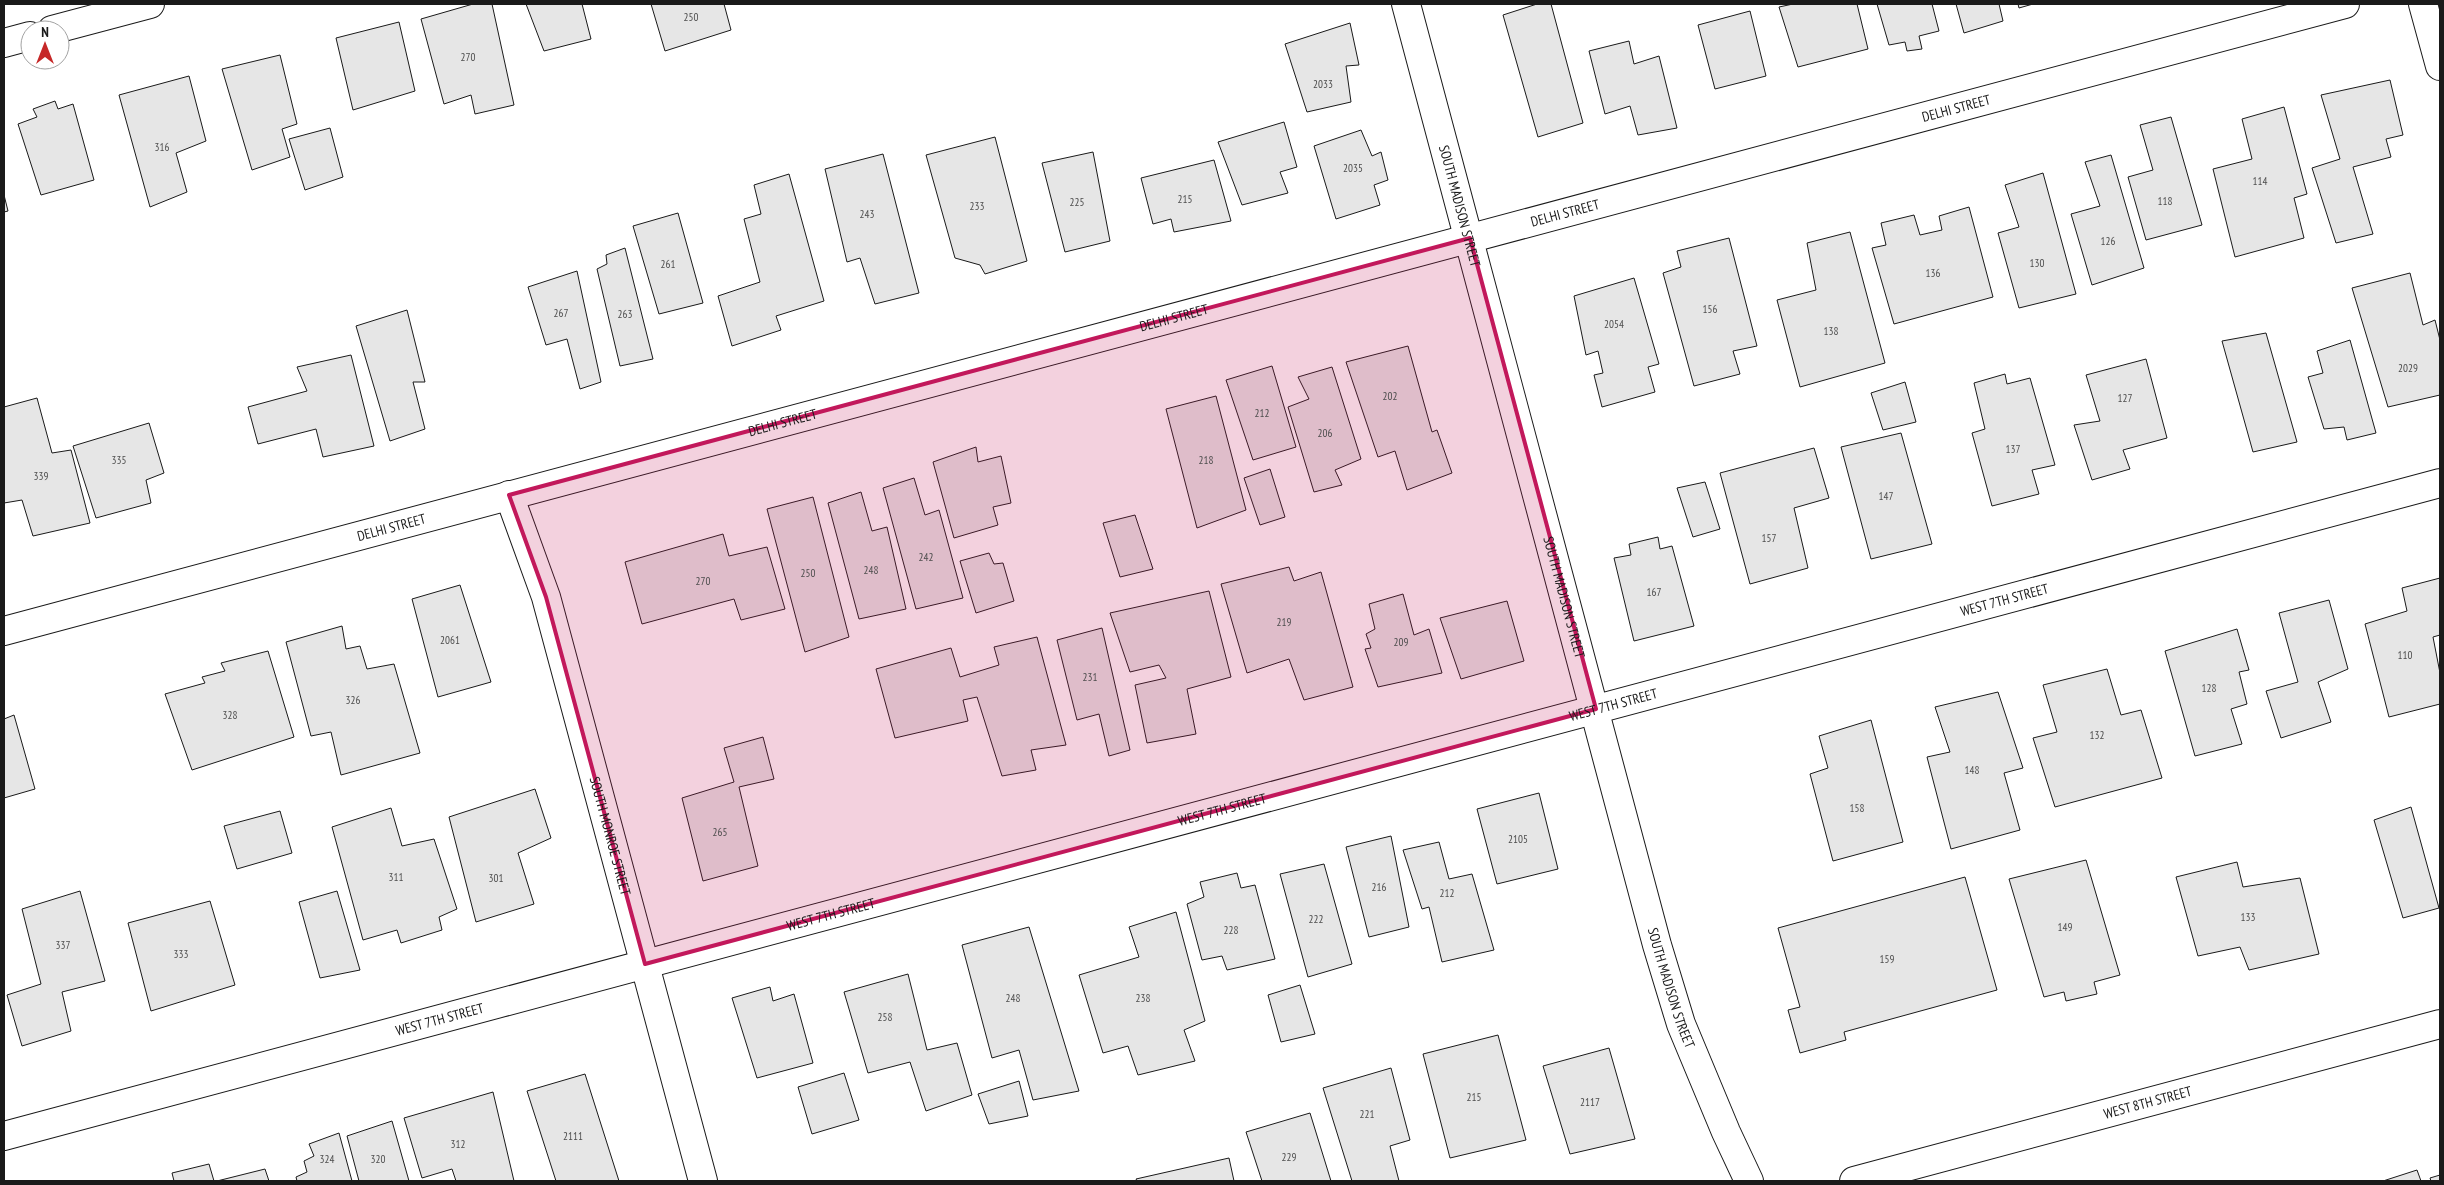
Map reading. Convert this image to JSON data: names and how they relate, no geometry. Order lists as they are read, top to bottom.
{
  "streets": {
    "street": [
      "DELHI STREET",
      "SOUTH MADISON STREET",
      "WEST 7TH STREET",
      "SOUTH MONROE STREET",
      "WEST 8TH STREET"
    ]
  },
  "crossings": [
    ["DELHI STREET", "SOUTH MADISON STREET"],
    ["DELHI STREET", "SOUTH MONROE STREET"],
    ["SOUTH MADISON STREET", "WEST 7TH STREET"],
    ["WEST 7TH STREET", "SOUTH MONROE STREET"]
  ],
  "house_numbers": [
    "250",
    "270",
    "2033",
    "316",
    "2035",
    "114",
    "215",
    "118",
    "225",
    "233",
    "243",
    "126",
    "130",
    "261",
    "136",
    "156",
    "267",
    "263",
    "2054",
    "138",
    "2029",
    "202",
    "127",
    "212",
    "206",
    "137",
    "335",
    "218",
    "339",
    "147",
    "157",
    "242",
    "248",
    "250",
    "270",
    "167",
    "219",
    "2061",
    "209",
    "110",
    "231",
    "128",
    "326",
    "328",
    "132",
    "148",
    "158",
    "265",
    "2105",
    "311",
    "301",
    "216",
    "212",
    "133",
    "222",
    "149",
    "228",
    "337",
    "333",
    "159",
    "248",
    "238",
    "258",
    "215",
    "2117",
    "221",
    "2111",
    "312",
    "229",
    "324",
    "320"
  ],
  "north": "top"
}
